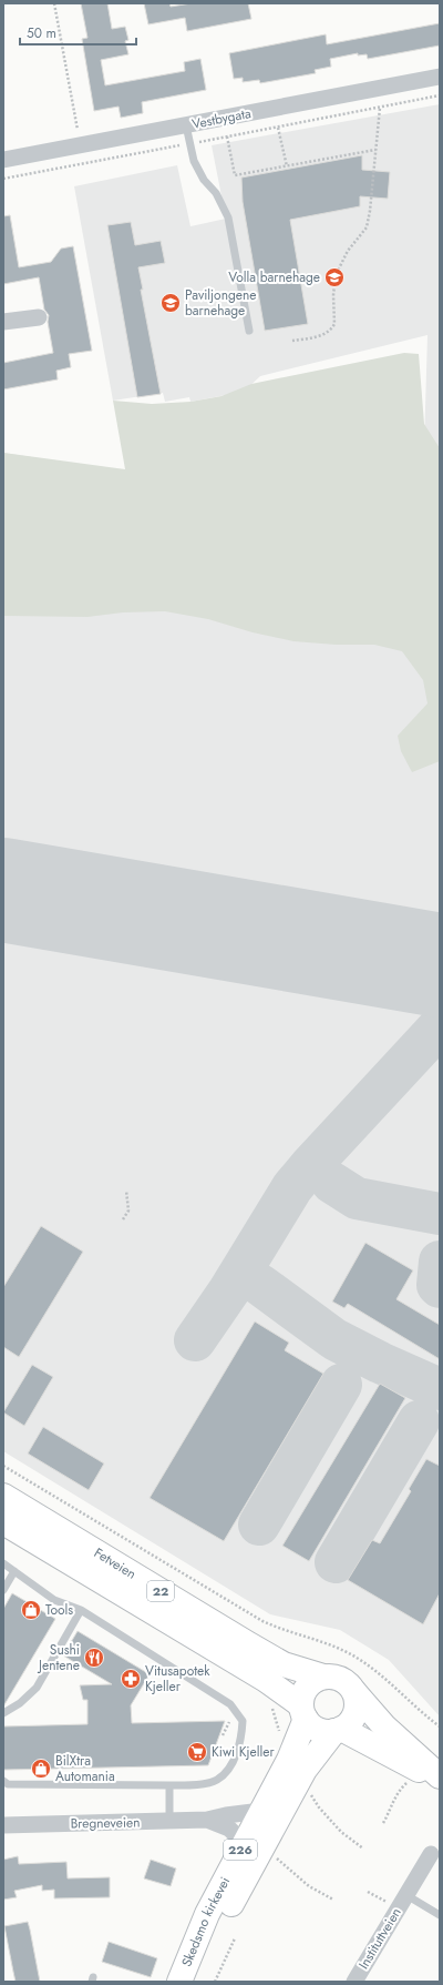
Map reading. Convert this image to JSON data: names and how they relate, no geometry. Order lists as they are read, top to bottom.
{
  "streets": {
    "highway": [
      "Fetveien",
      "22",
      "226",
      "Skedsmo kirkevei"
    ],
    "street": ["Vestbygata", "Bregneveien", "Instituttveien"]
  },
  "crossings": [
    ["Fetveien", "22"],
    ["Fetveien", "Skedsmo kirkevei"],
    ["22", "Skedsmo kirkevei"],
    ["Bregneveien", "Skedsmo kirkevei"]
  ],
  "places": {
    "school or university": ["Volla barnehage", "Paviljongene barnehage"],
    "shop": ["Tools", "BilXtra Automania"],
    "restaurant": ["Sushi Jentene"],
    "pharmacy": ["Vitusapotek Kjeller"],
    "supermarket": ["Kiwi Kjeller"]
  },
  "scale_bar": "50 m"
}
